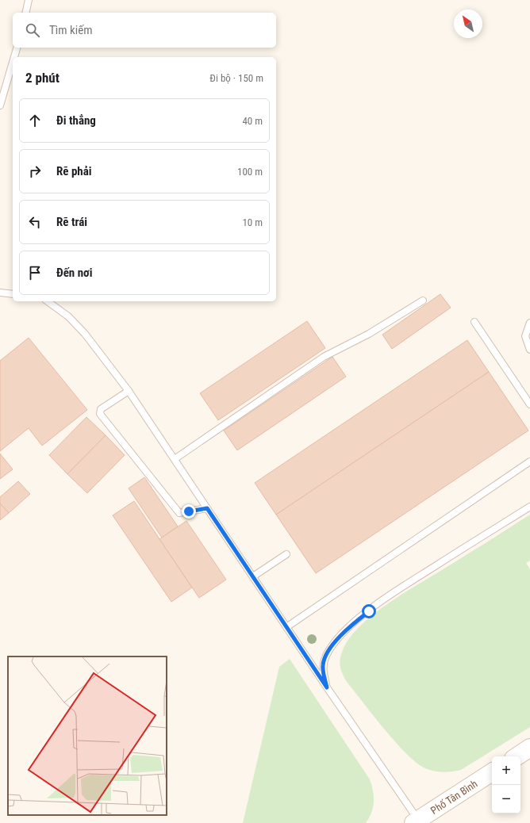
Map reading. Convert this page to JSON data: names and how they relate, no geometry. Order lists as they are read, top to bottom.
{
  "streets": {
    "street": ["Phố Tân Bình"]
  },
  "north": "top left",
  "page": {
    "search": "Tìm kiếm",
    "heading": ["2 phút", "Đi bộ · 150 m"],
    "list": [
      ["Đi thẳng", "40 m"],
      ["Rẽ phải", "100 m"],
      ["Rẽ trái", "10 m"],
      "Đến nơi"
    ],
    "map_buttons": ["+", "−"]
  }
}
